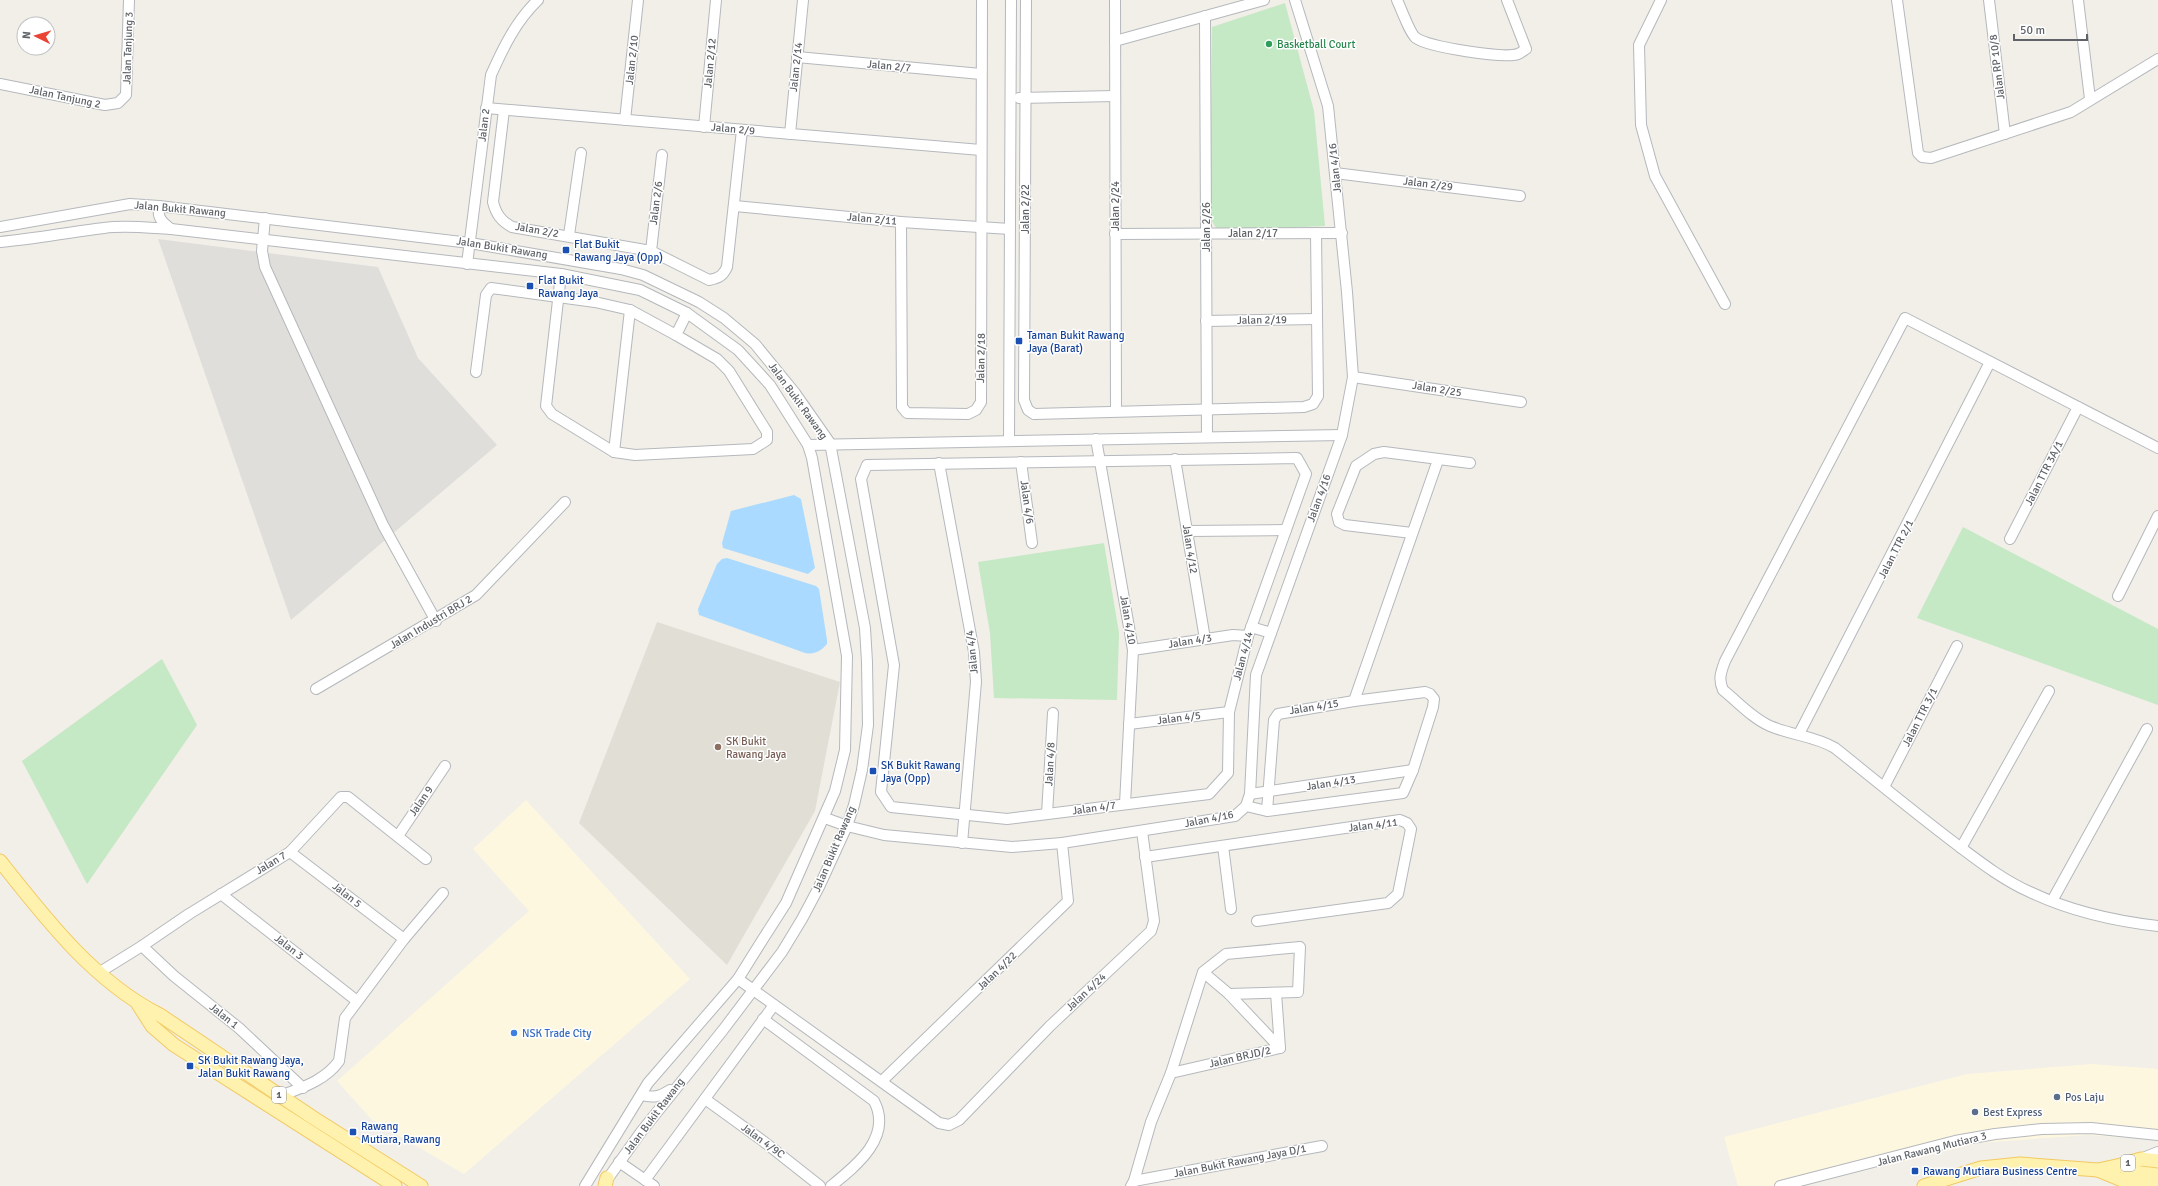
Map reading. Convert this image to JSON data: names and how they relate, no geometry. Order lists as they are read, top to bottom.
{
  "streets": {
    "main road": ["1"],
    "street": [
      "Jalan Tanjung 3",
      "Jalan 2/10",
      "Jalan 2/12",
      "Jalan 2/7",
      "Jalan 2/14",
      "Jalan RP 10/8",
      "Jalan Tanjung 2",
      "Jalan 2",
      "Jalan 2/9",
      "Jalan 4/16",
      "Jalan 2/29",
      "Jalan 2/6",
      "Jalan 2/24",
      "Jalan Bukit Rawang",
      "Jalan 2/22",
      "Jalan 2/11",
      "Jalan 2/26",
      "Jalan 2/2",
      "Jalan 2/17",
      "Jalan 2/19",
      "Jalan 2/18",
      "Jalan 2/25",
      "Jalan TTR 3A/1",
      "Jalan 4/6",
      "Jalan 4/12",
      "Jalan TTR 2/1",
      "Jalan 4/10",
      "Jalan Industri BRJ 2",
      "Jalan 4/3",
      "Jalan 4/4",
      "Jalan 4/14",
      "Jalan 4/15",
      "Jalan TTR 3/1",
      "Jalan 4/5",
      "Jalan 4/8",
      "Jalan 4/13",
      "Jalan 9",
      "Jalan 4/7",
      "Jalan 4/11",
      "Jalan 7",
      "Jalan 5",
      "Jalan 3",
      "Jalan 4/22",
      "Jalan 4/24",
      "Jalan 1",
      "Jalan BRJD/2",
      "Jalan 4/9C",
      "Jalan Rawang Mutiara 3",
      "Jalan Bukit Rawang Jaya D/1"
    ]
  },
  "crossings": [
    ["Jalan Tanjung 3", "Jalan Tanjung 2"],
    ["Jalan 2/10", "Jalan 2/9"],
    ["Jalan 2/12", "Jalan 2/9"],
    ["Jalan 2/7", "Jalan 2/14"],
    ["Jalan 2/7", "Jalan 2/18"],
    ["Jalan 2/14", "Jalan 2/9"],
    ["Jalan 2", "Jalan 2/9"],
    ["Jalan 2", "Jalan Bukit Rawang"],
    ["Jalan 2/9", "Jalan 2/2"],
    ["Jalan 2/9", "Jalan 2/18"],
    ["Jalan 4/16", "Jalan 2/29"],
    ["Jalan 4/16", "Jalan Bukit Rawang"],
    ["Jalan 4/16", "Jalan 2/17"],
    ["Jalan 4/16", "Jalan 2/25"],
    ["Jalan 4/16", "Jalan 4/3"],
    ["Jalan 4/16", "Jalan 4/4"],
    ["Jalan 4/16", "Jalan 4/13"],
    ["Jalan 4/16", "Jalan 4/22"],
    ["Jalan 4/16", "Jalan 4/24"],
    ["Jalan 2/6", "Jalan 2/2"],
    ["Jalan 2/24", "Jalan 2/22"],
    ["Jalan 2/24", "Jalan 2/17"],
    ["Jalan 2/11", "Jalan 2/2"],
    ["Jalan 2/11", "Jalan 2/18"],
    ["Jalan 2/26", "Jalan 2/17"],
    ["Jalan 2/26", "Jalan 2/19"],
    ["Jalan 4/12", "Jalan 4/3"],
    ["Jalan 4/12", "Jalan 4/14"],
    ["Jalan 4/10", "Jalan 4/3"],
    ["Jalan 4/10", "Jalan 4/5"],
    ["Jalan 4/10", "Jalan 4/7"],
    ["Jalan 4/3", "Jalan 4/14"],
    ["Jalan 4/4", "Jalan 4/7"],
    ["Jalan 4/14", "Jalan 4/5"],
    ["Jalan 4/14", "Jalan 4/7"],
    ["Jalan 4/15", "Jalan 4/13"],
    ["Jalan 4/8", "Jalan 4/7"],
    ["Jalan 9", "Jalan 7"],
    ["Jalan 4/11", "Jalan 4/24"],
    ["Jalan 7", "Jalan 5"],
    ["Jalan 7", "Jalan 3"],
    ["Jalan 7", "Jalan 1"],
    ["Jalan 7", "1"],
    ["Jalan 4/22", "Jalan 4/24"]
  ],
  "places": {
    "other": [
      "Basketball Court",
      "SK Bukit Rawang Jaya",
      "NSK Trade City",
      "Pos Laju",
      "Best Express"
    ],
    "transit": [
      "Flat Bukit Rawang Jaya (Opp)",
      "Flat Bukit Rawang Jaya",
      "Taman Bukit Rawang Jaya (Barat)",
      "SK Bukit Rawang Jaya (Opp)",
      "SK Bukit Rawang Jaya, Jalan Bukit Rawang",
      "Rawang Mutiara, Rawang",
      "Rawang Mutiara Business Centre"
    ]
  },
  "scale_bar": "50 m",
  "north": "left"
}
